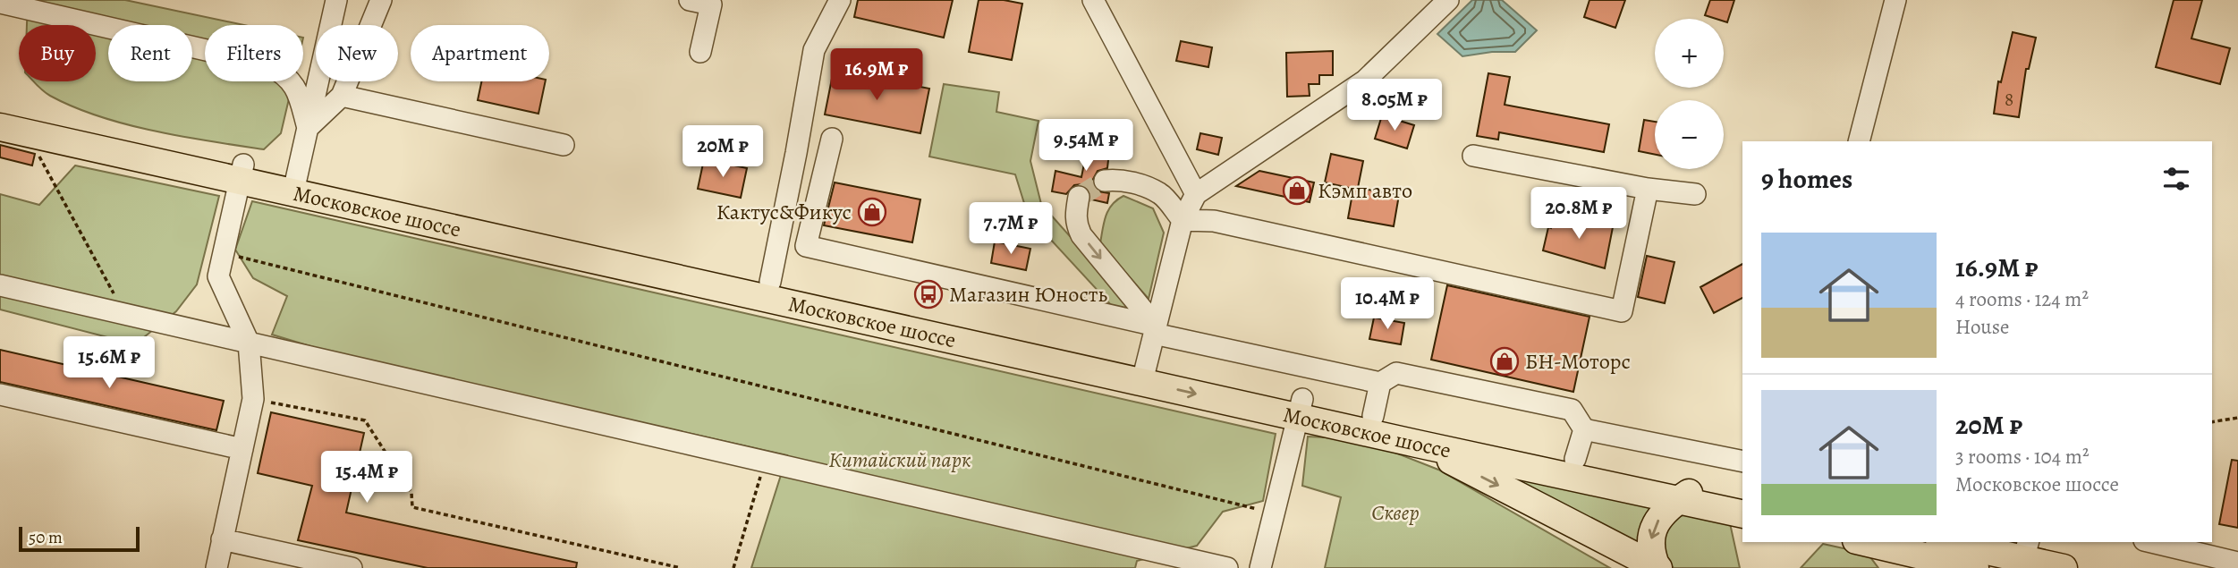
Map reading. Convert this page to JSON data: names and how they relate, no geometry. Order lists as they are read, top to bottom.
{
  "streets": {
    "main road": ["Московское шоссе"]
  },
  "parks": ["Китайский парк", "Сквер"],
  "places": {
    "shop": ["Кэмп авто", "Кактус&Фикус", "БН-Моторс"],
    "bus stop": ["Магазин Юность"]
  },
  "house_numbers": ["8"],
  "scale_bar": "50 m",
  "page": {
    "map_buttons": ["+", "−"],
    "chip": [
      "Buy",
      "Rent",
      "Filters",
      "New",
      "Apartment"
    ],
    "price": [
      "16.9M ₽",
      "8.05M ₽",
      "9.54M ₽",
      "20M ₽",
      "20.8M ₽",
      "7.7M ₽",
      "10.4M ₽",
      "15.6M ₽",
      "15.4M ₽"
    ],
    "heading": "9 homes",
    "list": [
      {
        "name": "16.9M ₽",
        "note": "4 rooms · 124 m² · House"
      },
      {
        "name": "20M ₽",
        "note": "3 rooms · 104 m² · Московское шоссе"
      }
    ],
    "scale": "50 m"
  }
}
